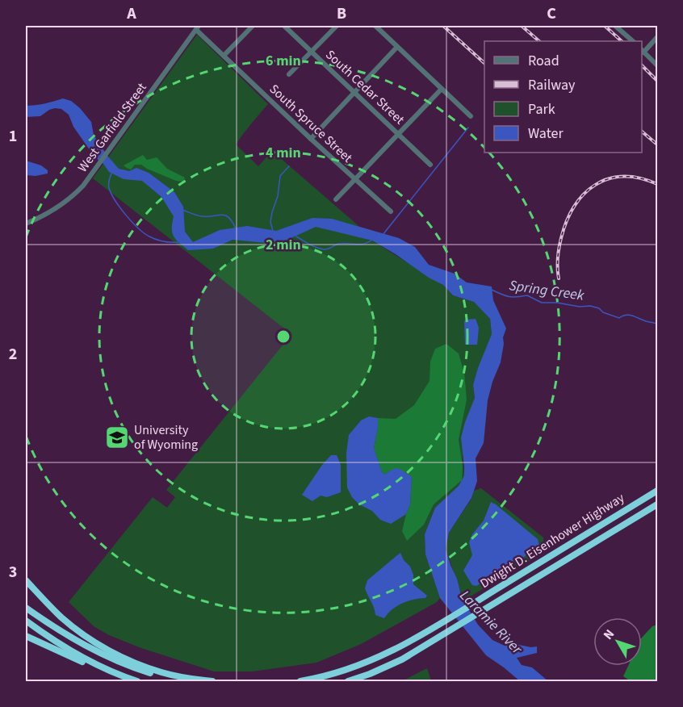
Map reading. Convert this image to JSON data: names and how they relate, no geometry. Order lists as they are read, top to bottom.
{
  "streets": {
    "highway": ["Dwight D. Eisenhower Highway"],
    "street": ["South Cedar Street", "South Spruce Street", "West Garfield Street"]
  },
  "crossings": [
    ["South Spruce Street", "West Garfield Street"]
  ],
  "water": ["Spring Creek", "Laramie River"],
  "places": {
    "school or university": ["University of Wyoming"]
  },
  "legend": [
    "Road",
    "Railway",
    "Park",
    "Water"
  ],
  "north": "top left",
  "grid": {
    "columns": ["A", "B", "C"],
    "rows": ["1", "2", "3"]
  },
  "rings": ["6 min", "4 min", "2 min"]
}
